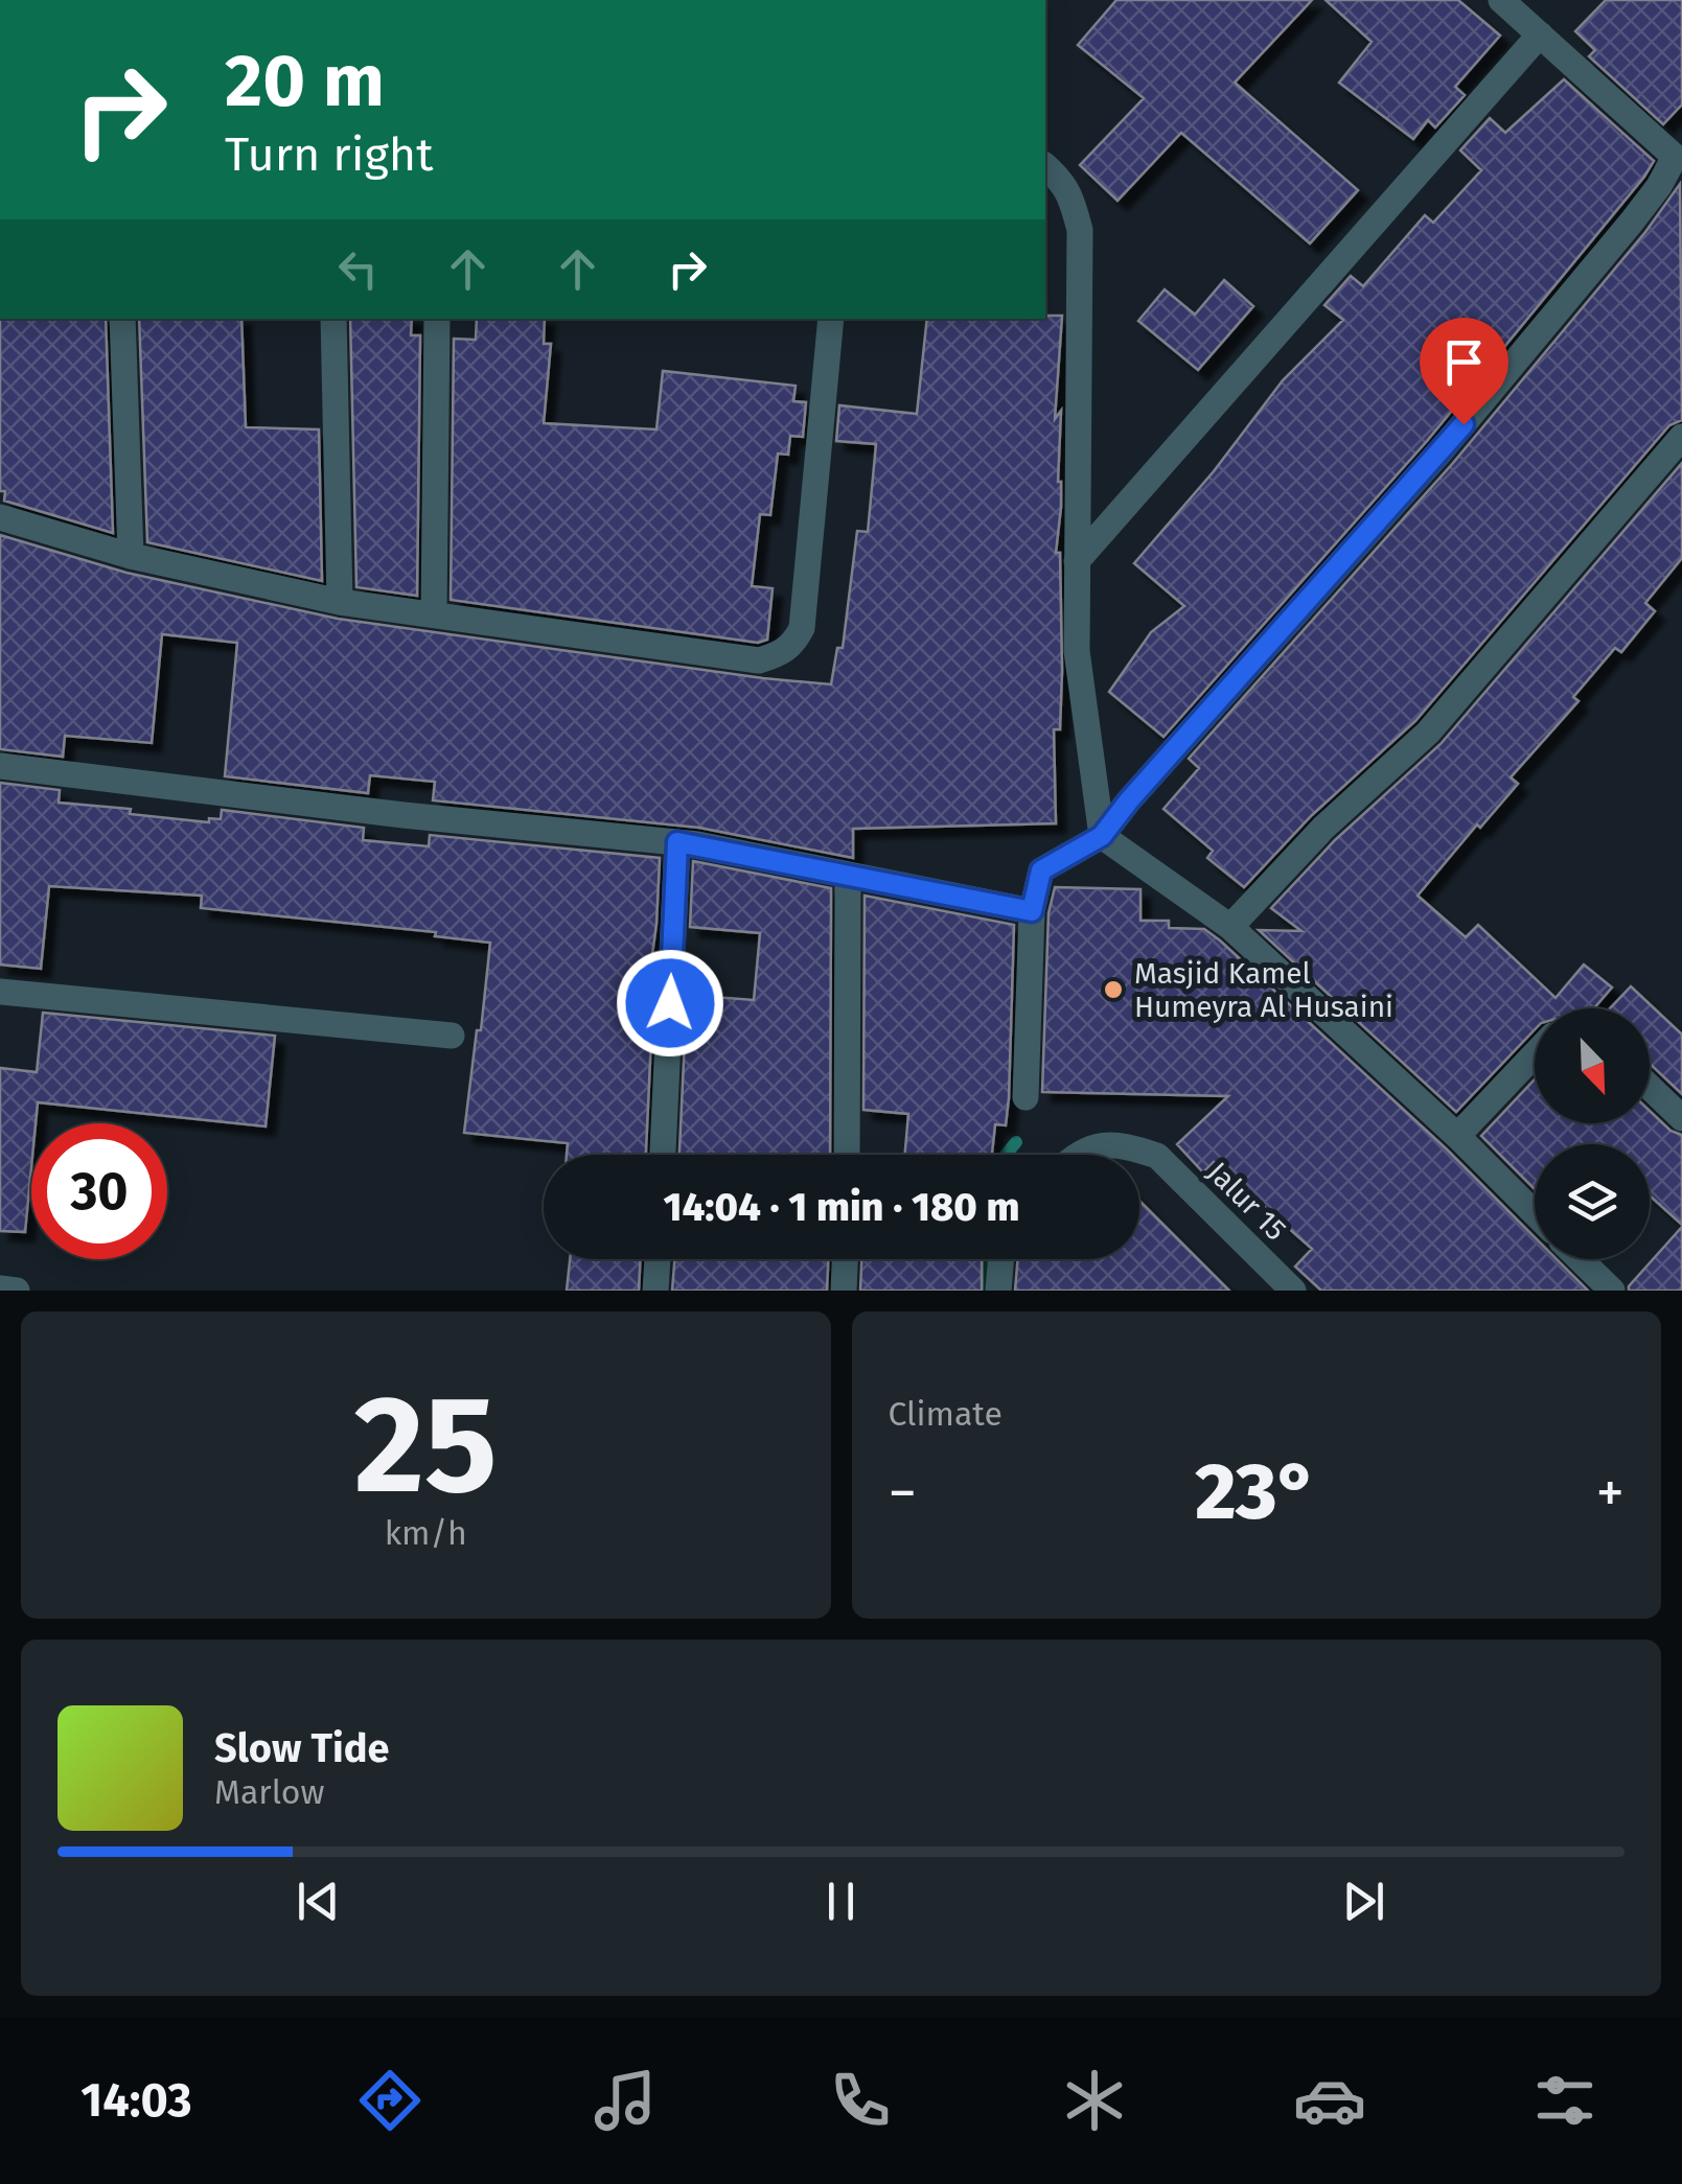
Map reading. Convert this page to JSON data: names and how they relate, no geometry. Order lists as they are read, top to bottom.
{
  "streets": {
    "street": ["Jalur 15"]
  },
  "places": ["Masjid Kamel Humeyra Al Husaini"],
  "north": "bottom right",
  "page": {
    "turn": ["20 m", "Turn right"],
    "limit": "30",
    "trip": "14:04 · 1 min · 180 m",
    "tile": [
      ["25", "km/h"],
      "Climate"
    ],
    "heat": ["−", "23°", "+"],
    "song": ["Slow Tide", "Marlow"],
    "tabs": "14:03"
  }
}
